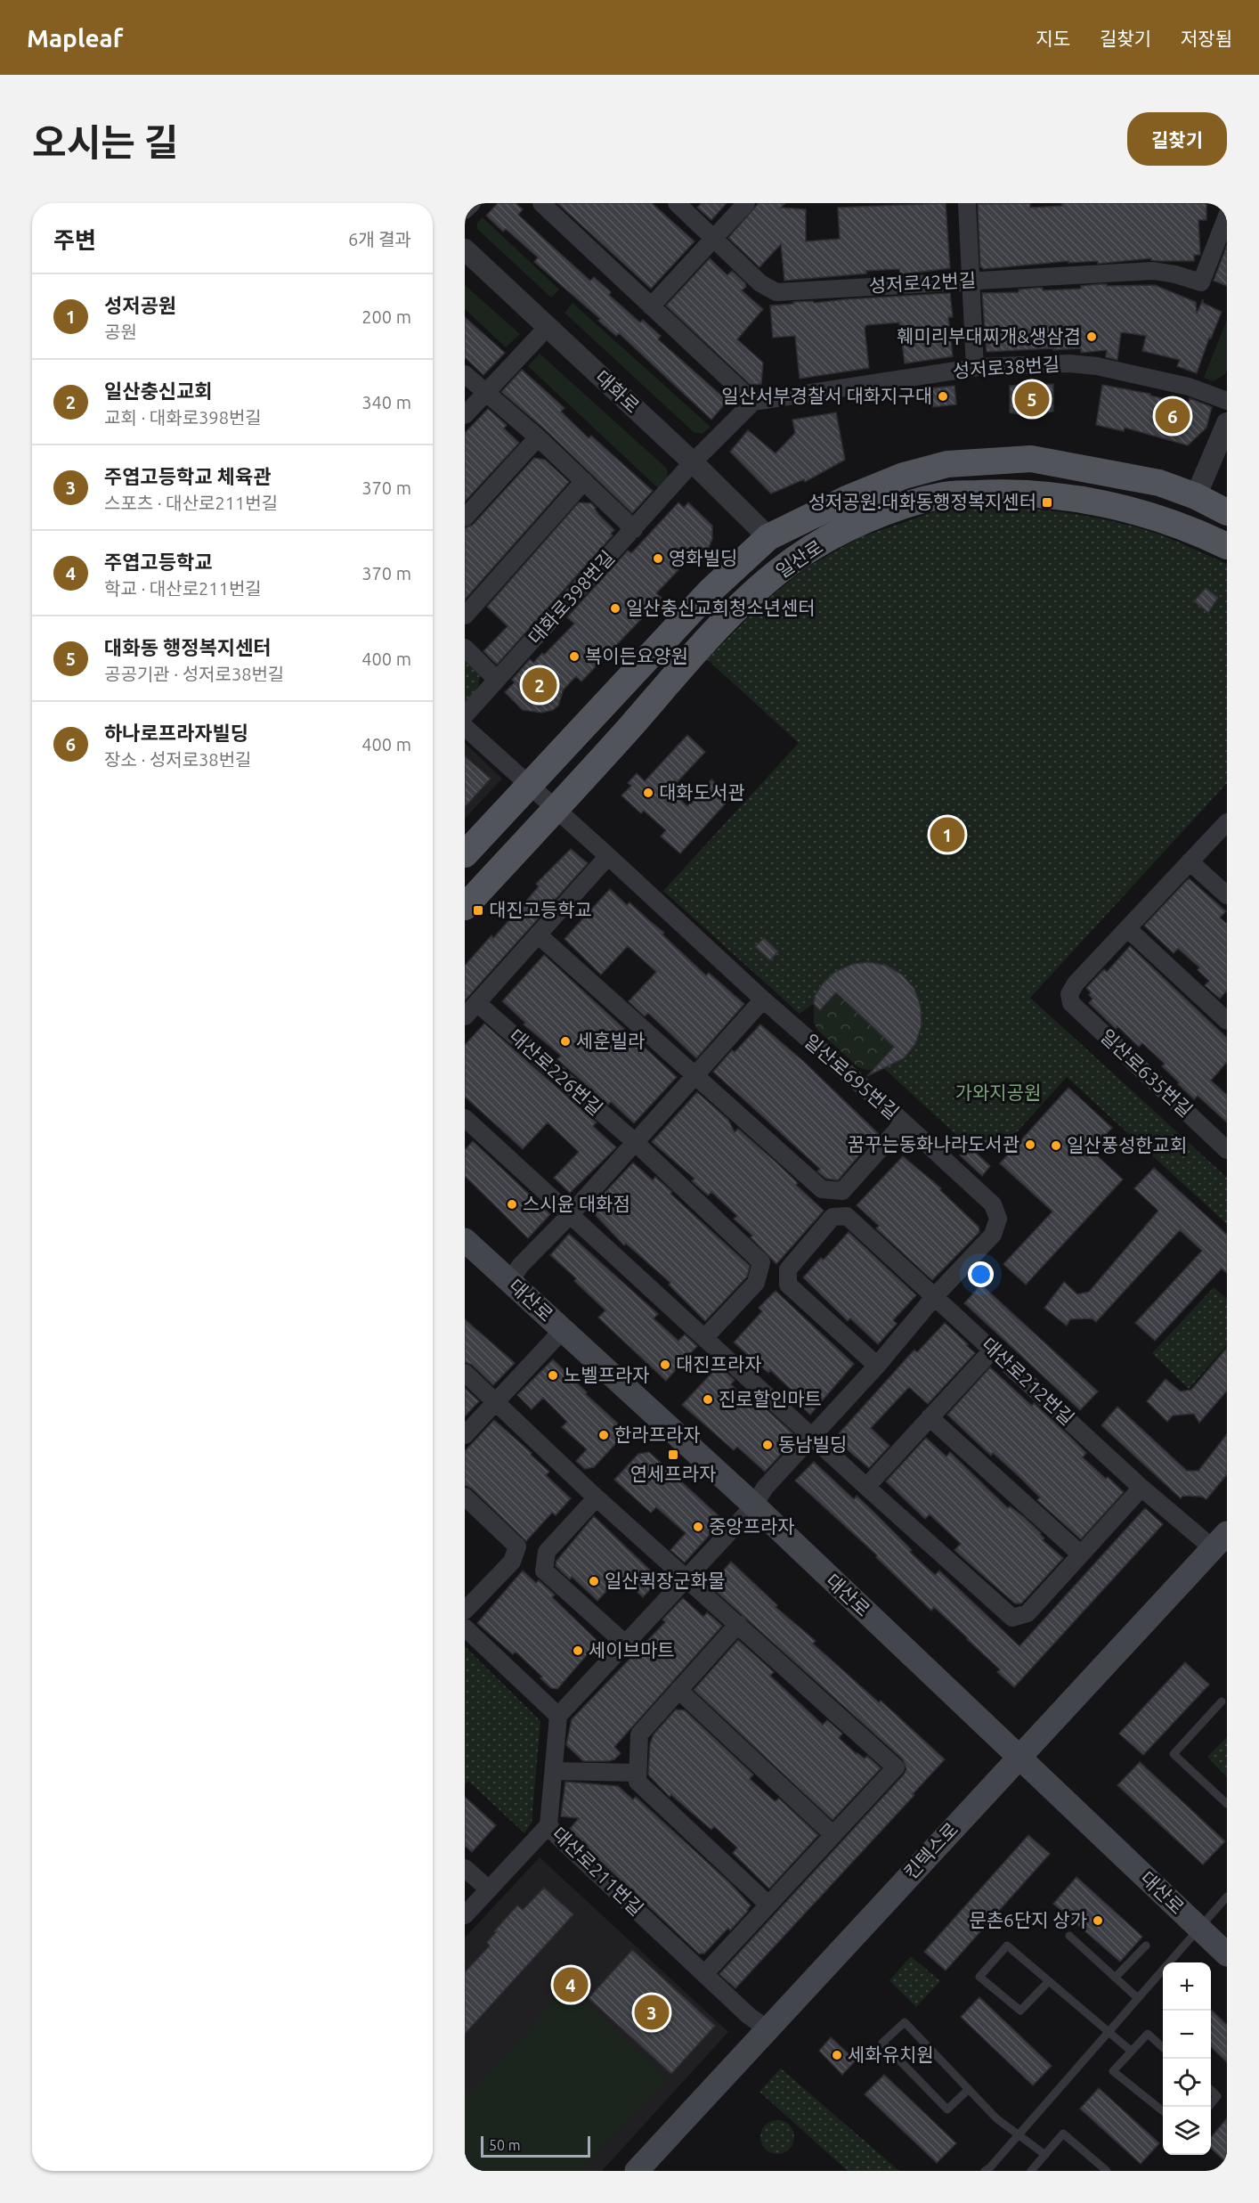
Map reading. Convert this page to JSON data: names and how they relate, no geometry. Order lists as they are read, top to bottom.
{
  "streets": {
    "main road": ["일산로", "대산로", "킨텍스로"],
    "street": [
      "성저로42번길",
      "성저로38번길",
      "대화로",
      "대화로398번길",
      "대산로226번길",
      "일산로635번길",
      "일산로695번길",
      "대산로212번길",
      "대산로211번길"
    ]
  },
  "crossings": [
    ["성저로38번길", "대화로398번길"],
    ["대화로", "일산로"],
    ["대화로", "대화로398번길"],
    ["일산로", "일산로695번길"],
    ["일산로695번길", "대산로"],
    ["일산로695번길", "대산로212번길"],
    ["대산로", "킨텍스로"],
    ["대산로212번길", "킨텍스로"],
    ["킨텍스로", "대산로211번길"]
  ],
  "parks": ["가와지공원"],
  "places": {
    "other": [
      "훼미리부대찌개&생삼겹",
      "일산서부경찰서 대화지구대",
      "영화빌딩",
      "일산충신교회청소년센터",
      "복이든요양원",
      "대화도서관",
      "세훈빌라",
      "꿈꾸는동화나라도서관",
      "일산풍성한교회",
      "스시윤 대화점",
      "대진프라자",
      "노벨프라자",
      "진로할인마트",
      "한라프라자",
      "동남빌딩",
      "중앙프라자",
      "일산퀵장군화물",
      "세이브마트",
      "문촌6단지 상가",
      "세화유치원"
    ],
    "transit": ["성저공원.대화동행정복지센터", "대진고등학교", "연세프라자"]
  },
  "scale_bar": "50 m",
  "page": {
    "header": "Mapleaf",
    "nav": ["지도", "길찾기", "저장됨"],
    "title": "오시는 길",
    "buttons": "길찾기",
    "heading": ["주변", "6개 결과"],
    "list": [
      {
        "mark": "1",
        "name": "성저공원",
        "note": "공원",
        "value": "200 m"
      },
      {
        "mark": "2",
        "name": "일산충신교회",
        "note": "교회 · 대화로398번길",
        "value": "340 m"
      },
      {
        "mark": "3",
        "name": "주엽고등학교 체육관",
        "note": "스포츠 · 대산로211번길",
        "value": "370 m"
      },
      {
        "mark": "4",
        "name": "주엽고등학교",
        "note": "학교 · 대산로211번길",
        "value": "370 m"
      },
      {
        "mark": "5",
        "name": "대화동 행정복지센터",
        "note": "공공기관 · 성저로38번길",
        "value": "400 m"
      },
      {
        "mark": "6",
        "name": "하나로프라자빌딩",
        "note": "장소 · 성저로38번길",
        "value": "400 m"
      }
    ],
    "pins": [
      "5",
      "6",
      "2",
      "1",
      "4",
      "3"
    ],
    "map_buttons": ["+", "−"],
    "scale": "50 m"
  }
}
